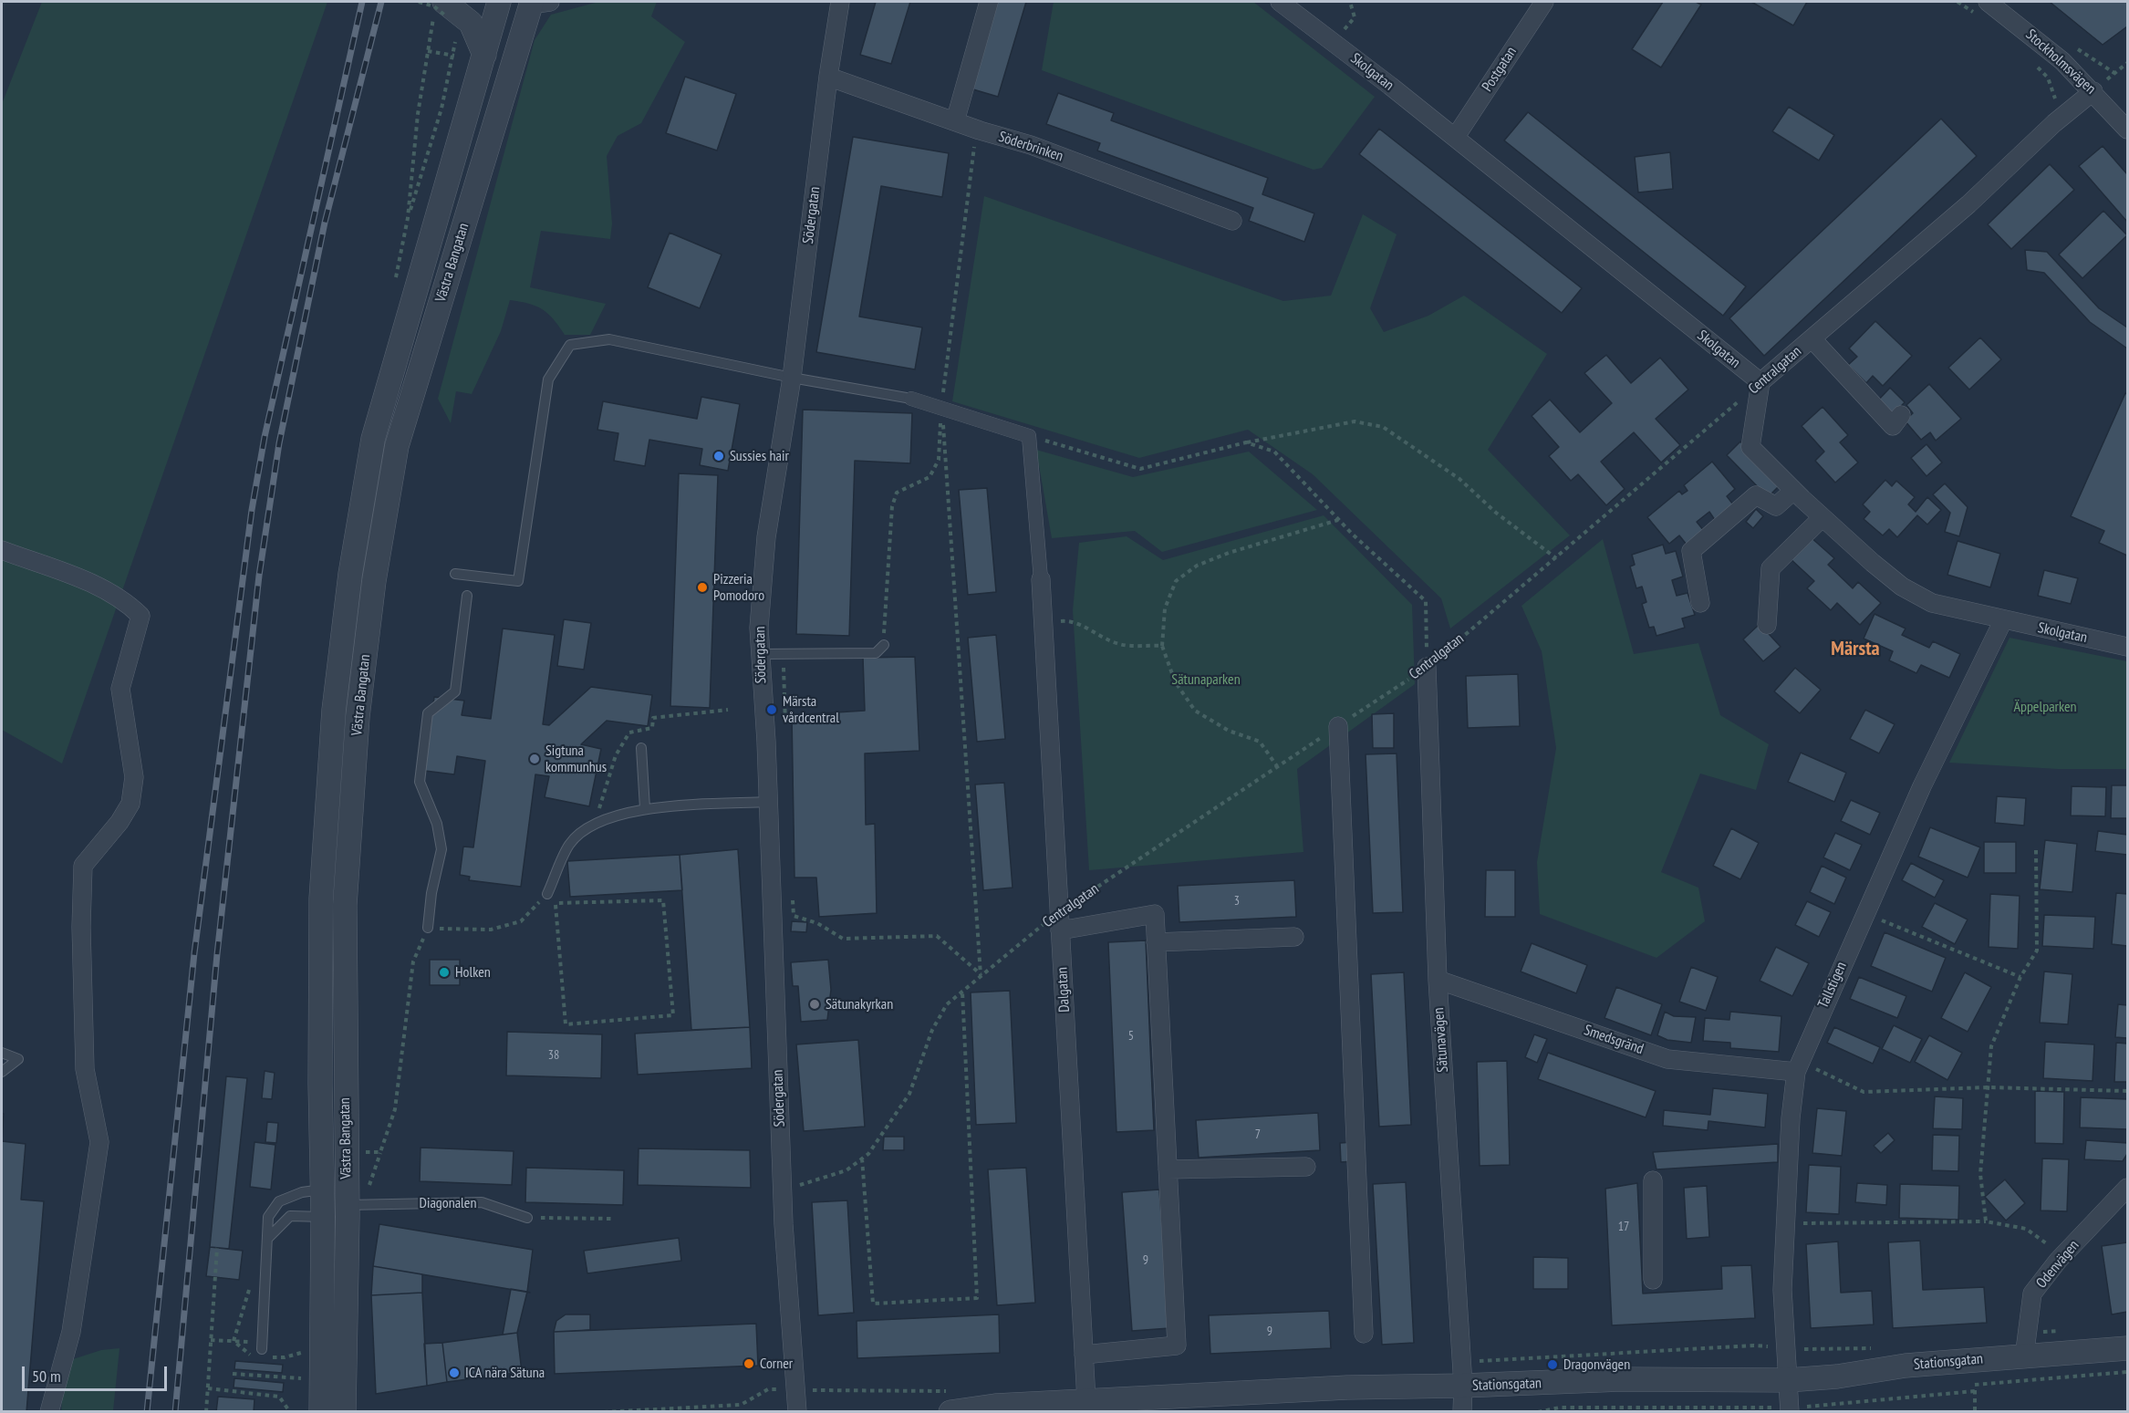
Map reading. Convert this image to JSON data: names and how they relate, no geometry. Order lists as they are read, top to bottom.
{
  "streets": {
    "street": [
      "Stockholmsvägen",
      "Postgatan",
      "Skolgatan",
      "Söderbrinken",
      "Södergatan",
      "Västra Bangatan",
      "Centralgatan",
      "Tallstigen",
      "Dalgatan",
      "Sätunavägen",
      "Smedsgränd",
      "Odenvägen",
      "Stationsgatan"
    ],
    "lane": ["Diagonalen"]
  },
  "crossings": [
    ["Stockholmsvägen", "Centralgatan"],
    ["Postgatan", "Skolgatan"],
    ["Skolgatan", "Centralgatan"],
    ["Skolgatan", "Tallstigen"],
    ["Söderbrinken", "Södergatan"],
    ["Södergatan", "Centralgatan"],
    ["Västra Bangatan", "Diagonalen"],
    ["Centralgatan", "Dalgatan"],
    ["Centralgatan", "Sätunavägen"],
    ["Tallstigen", "Smedsgränd"],
    ["Tallstigen", "Stationsgatan"],
    ["Dalgatan", "Stationsgatan"],
    ["Sätunavägen", "Smedsgränd"],
    ["Sätunavägen", "Stationsgatan"],
    ["Odenvägen", "Stationsgatan"]
  ],
  "districts": ["Märsta"],
  "parks": ["Sätunaparken", "Äppelparken"],
  "places": [
    "Sussies hair",
    "Pizzeria Pomodoro",
    "Märsta vårdcentral",
    "Sigtuna kommunhus",
    "Holken",
    "Sätunakyrkan",
    "Corner",
    "Dragonvägen",
    "ICA nära Sätuna"
  ],
  "house_numbers": [
    "3",
    "5",
    "38",
    "7",
    "17",
    "9",
    "9"
  ],
  "scale_bar": "50 m"
}
